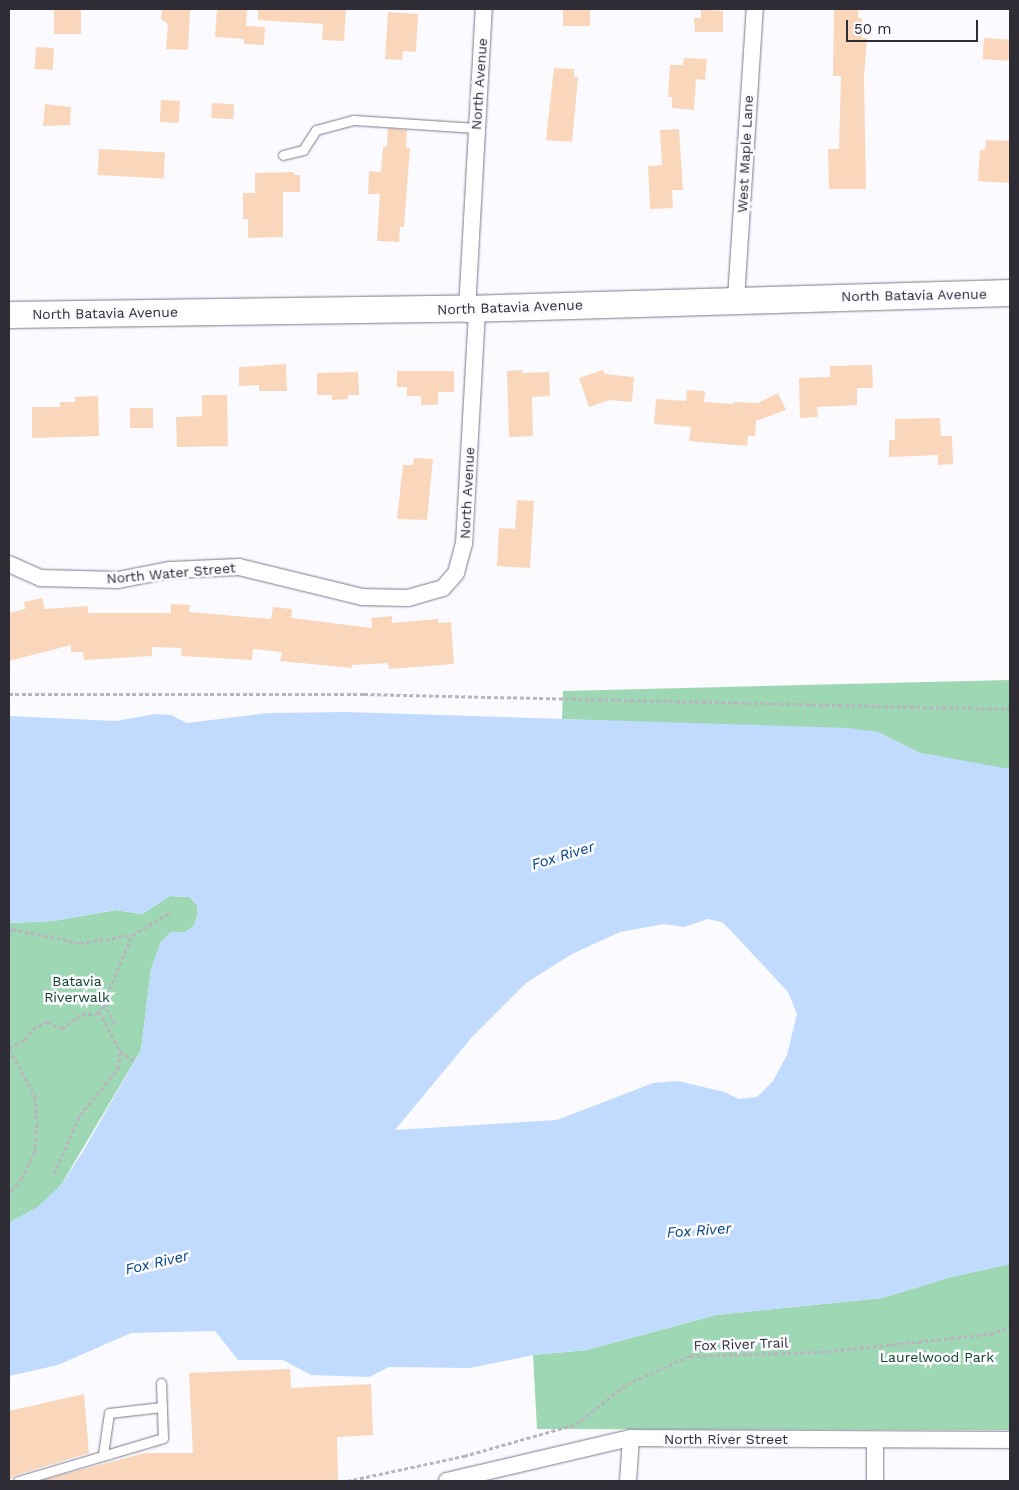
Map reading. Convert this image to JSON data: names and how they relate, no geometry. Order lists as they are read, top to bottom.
{
  "streets": {
    "main road": ["North Batavia Avenue"],
    "street": [
      "North Avenue",
      "West Maple Lane",
      "North Water Street",
      "North River Street"
    ],
    "path": ["Fox River Trail"]
  },
  "crossings": [
    ["North Avenue", "North Batavia Avenue"],
    ["North Avenue", "North Water Street"],
    ["West Maple Lane", "North Batavia Avenue"]
  ],
  "water": ["Fox River"],
  "parks": ["Batavia Riverwalk", "Laurelwood Park"],
  "scale_bar": "50 m"
}
